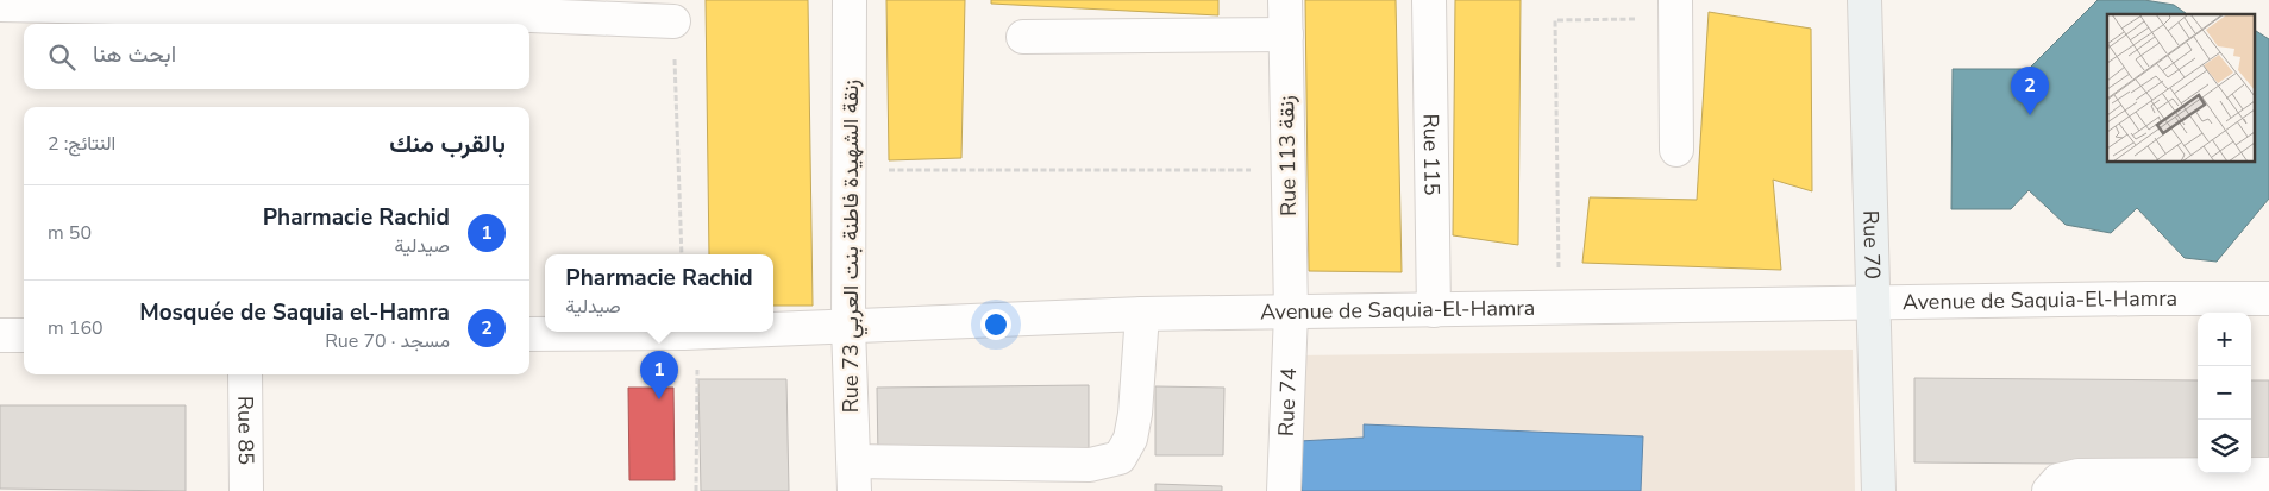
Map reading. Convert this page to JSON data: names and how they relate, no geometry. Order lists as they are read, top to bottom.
{
  "streets": {
    "street": [
      "Rue 115",
      "Rue 113 زنقة",
      "Rue 73 زنقة الشهيدة فاطنة بنت العربي",
      "Rue 70",
      "Avenue de Saquia-El-Hamra",
      "Rue 74",
      "Rue 85"
    ]
  },
  "crossings": [
    ["Rue 115", "Avenue de Saquia-El-Hamra"],
    ["Rue 113 زنقة", "Avenue de Saquia-El-Hamra"],
    ["Rue 113 زنقة", "Rue 74"],
    ["Rue 73 زنقة الشهيدة فاطنة بنت العربي", "Avenue de Saquia-El-Hamra"],
    ["Rue 70", "Avenue de Saquia-El-Hamra"],
    ["Avenue de Saquia-El-Hamra", "Rue 74"]
  ],
  "page": {
    "search": "ابحث هنا",
    "pins": ["2", "1"],
    "heading": ["بالقرب منك", "النتائج: 2"],
    "list": [
      {
        "mark": "1",
        "name": "Pharmacie Rachid",
        "note": "صيدلية",
        "value": "50 m"
      },
      {
        "mark": "2",
        "name": "Mosquée de Saquia el-Hamra",
        "note": "مسجد · Rue 70",
        "value": "160 m"
      }
    ],
    "popup": ["Pharmacie Rachid", "صيدلية"],
    "map_buttons": ["+", "−"]
  }
}
